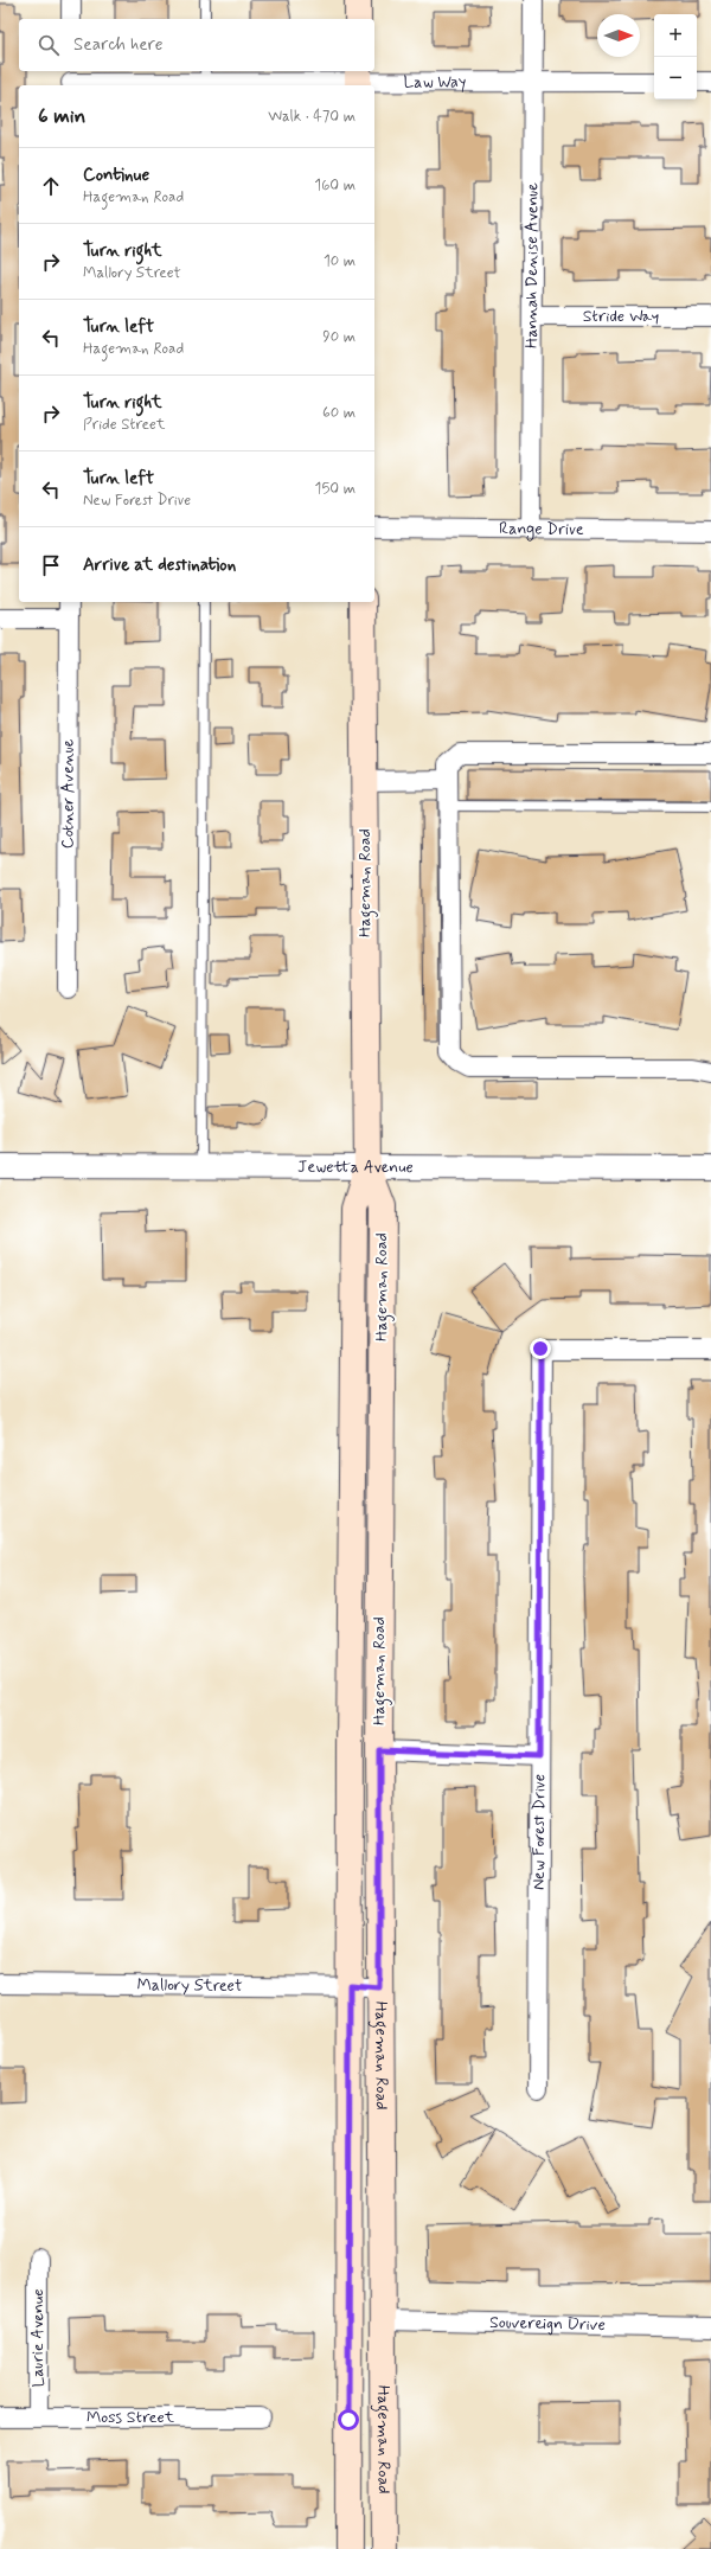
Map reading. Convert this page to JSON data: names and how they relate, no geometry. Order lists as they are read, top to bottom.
{
  "streets": {
    "main road": ["Hageman Road"],
    "street": [
      "Law Way",
      "Hannah Denise Avenue",
      "Stride Way",
      "Range Drive",
      "Cotner Avenue",
      "Jewetta Avenue",
      "New Forest Drive",
      "Mallory Street",
      "Souvereign Drive",
      "Laurie Avenue",
      "Moss Street"
    ]
  },
  "crossings": [
    ["Law Way", "Hannah Denise Avenue"],
    ["Hannah Denise Avenue", "Stride Way"],
    ["Hannah Denise Avenue", "Range Drive"],
    ["Hageman Road", "Jewetta Avenue"],
    ["Hageman Road", "Mallory Street"],
    ["Hageman Road", "Souvereign Drive"],
    ["Laurie Avenue", "Moss Street"]
  ],
  "north": "right",
  "page": {
    "map_buttons": ["+", "−"],
    "search": "Search here",
    "heading": ["6 min", "Walk · 470 m"],
    "list": [
      ["Continue", "Hageman Road", "160 m"],
      ["Turn right", "Mallory Street", "10 m"],
      ["Turn left", "Hageman Road", "90 m"],
      ["Turn right", "Pride Street", "60 m"],
      ["Turn left", "New Forest Drive", "150 m"],
      "Arrive at destination"
    ]
  }
}
